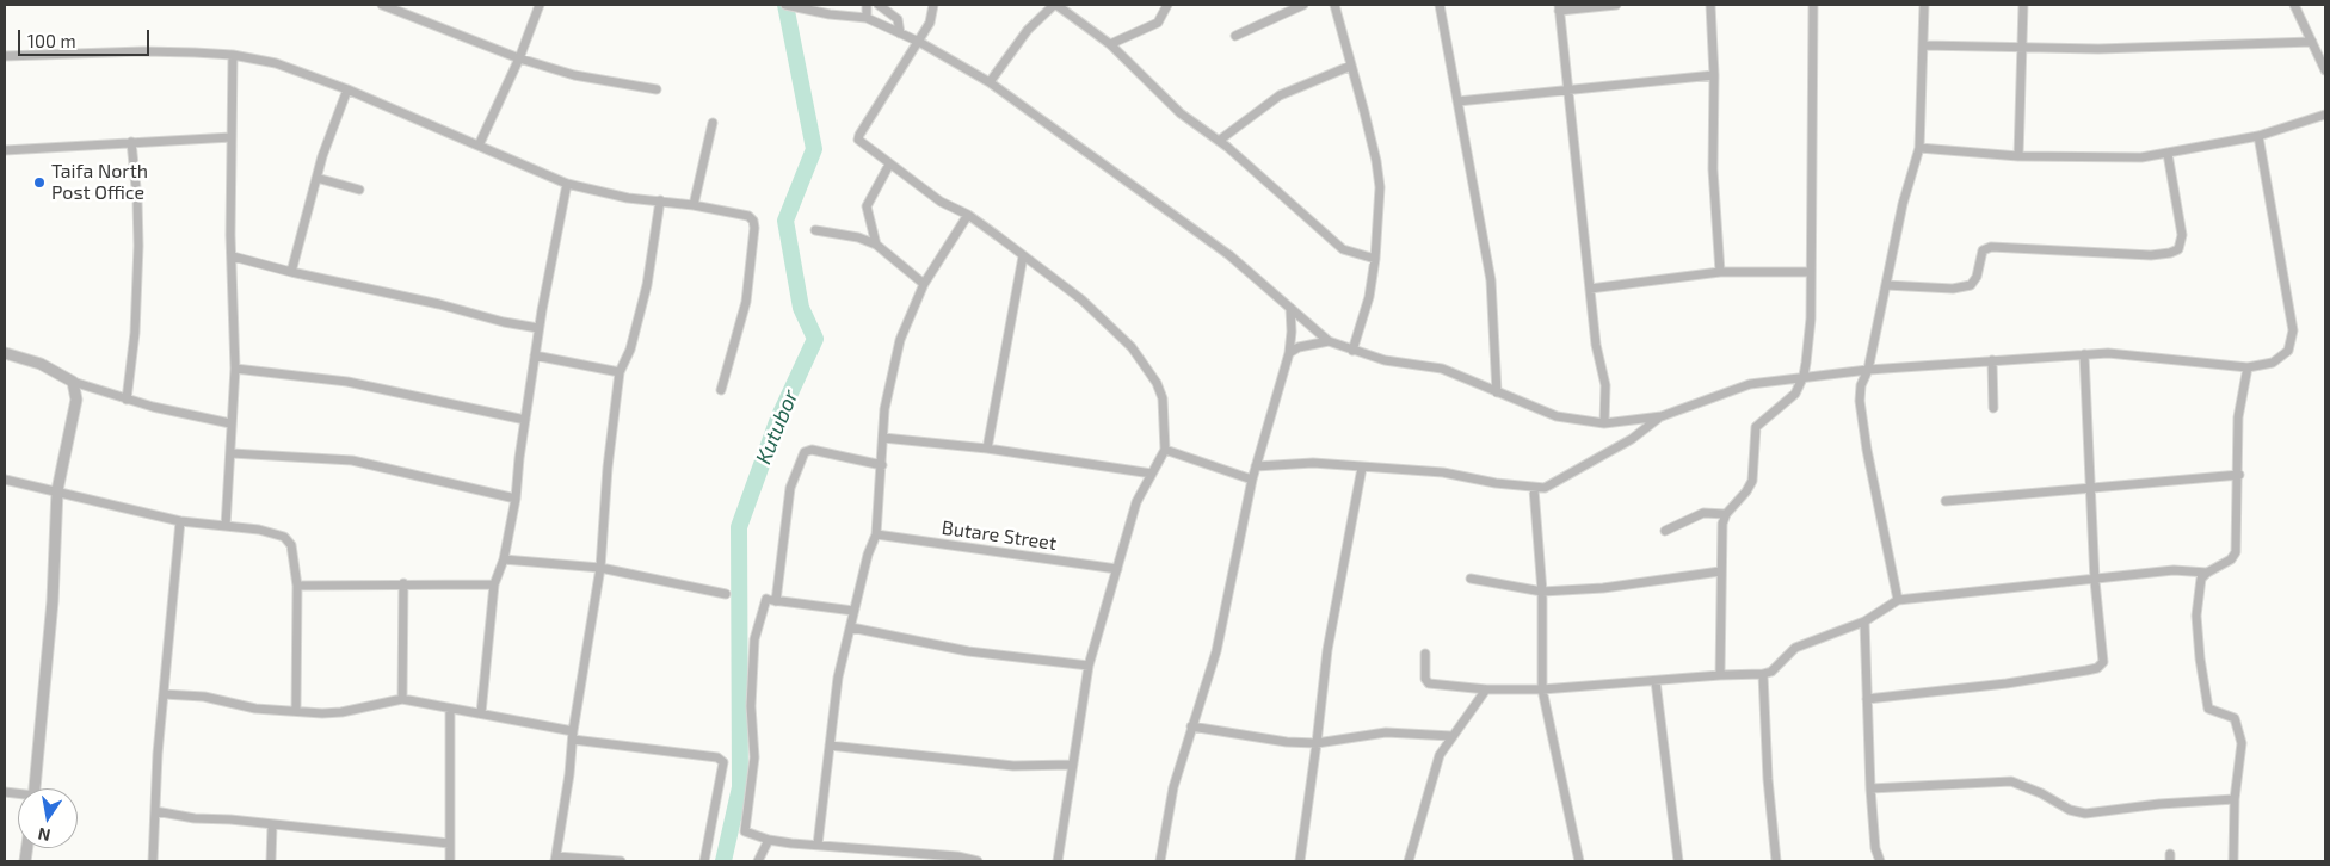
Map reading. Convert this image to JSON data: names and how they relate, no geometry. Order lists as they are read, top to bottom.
{
  "streets": {
    "street": ["Butare Street"]
  },
  "water": ["Kutubor"],
  "places": ["Taifa North Post Office"],
  "scale_bar": "100 m",
  "north": "bottom"
}
